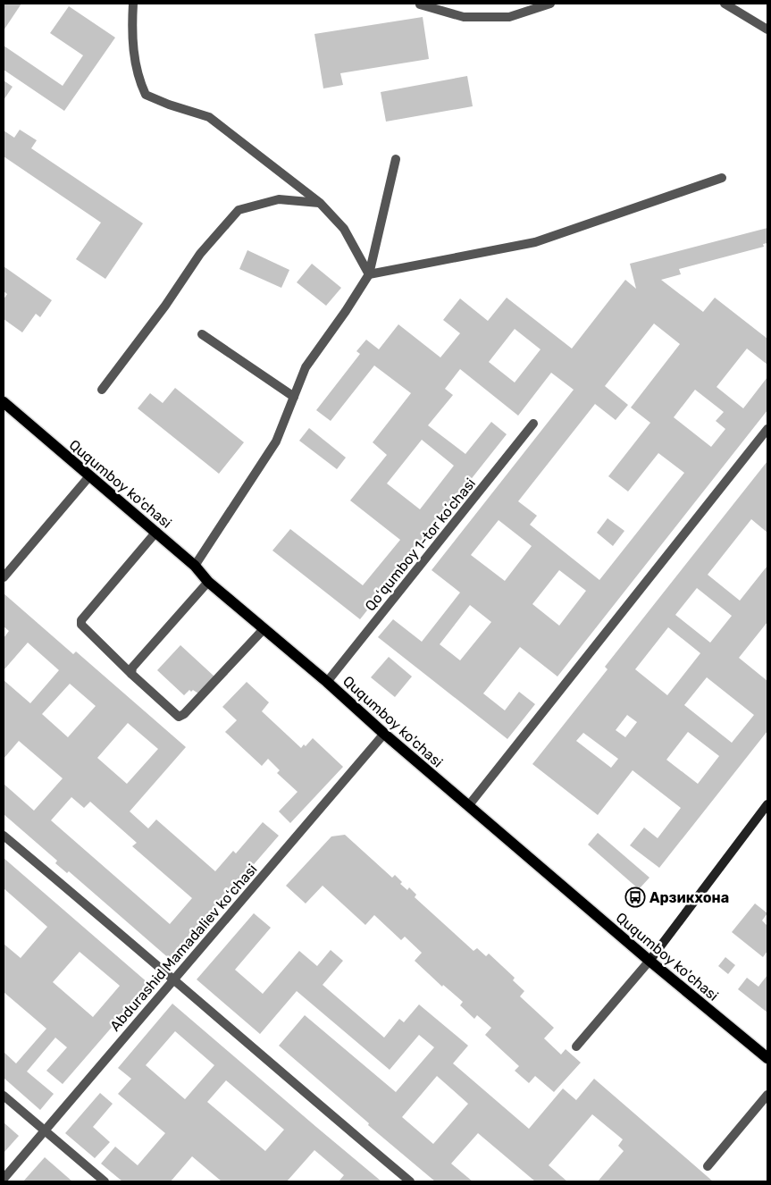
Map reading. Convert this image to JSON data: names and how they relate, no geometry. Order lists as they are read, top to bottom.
{
  "streets": {
    "main road": ["Ququmboy ko'chasi"],
    "street": ["Qoʻqumboy 1-tor koʼchasi", "Abdurashid Mamadaliev koʻchasi"]
  },
  "crossings": [
    ["Ququmboy ko'chasi", "Qoʻqumboy 1-tor koʼchasi"],
    ["Ququmboy ko'chasi", "Abdurashid Mamadaliev koʻchasi"]
  ],
  "places": {
    "bus stop": ["Арзикхона"]
  }
}
